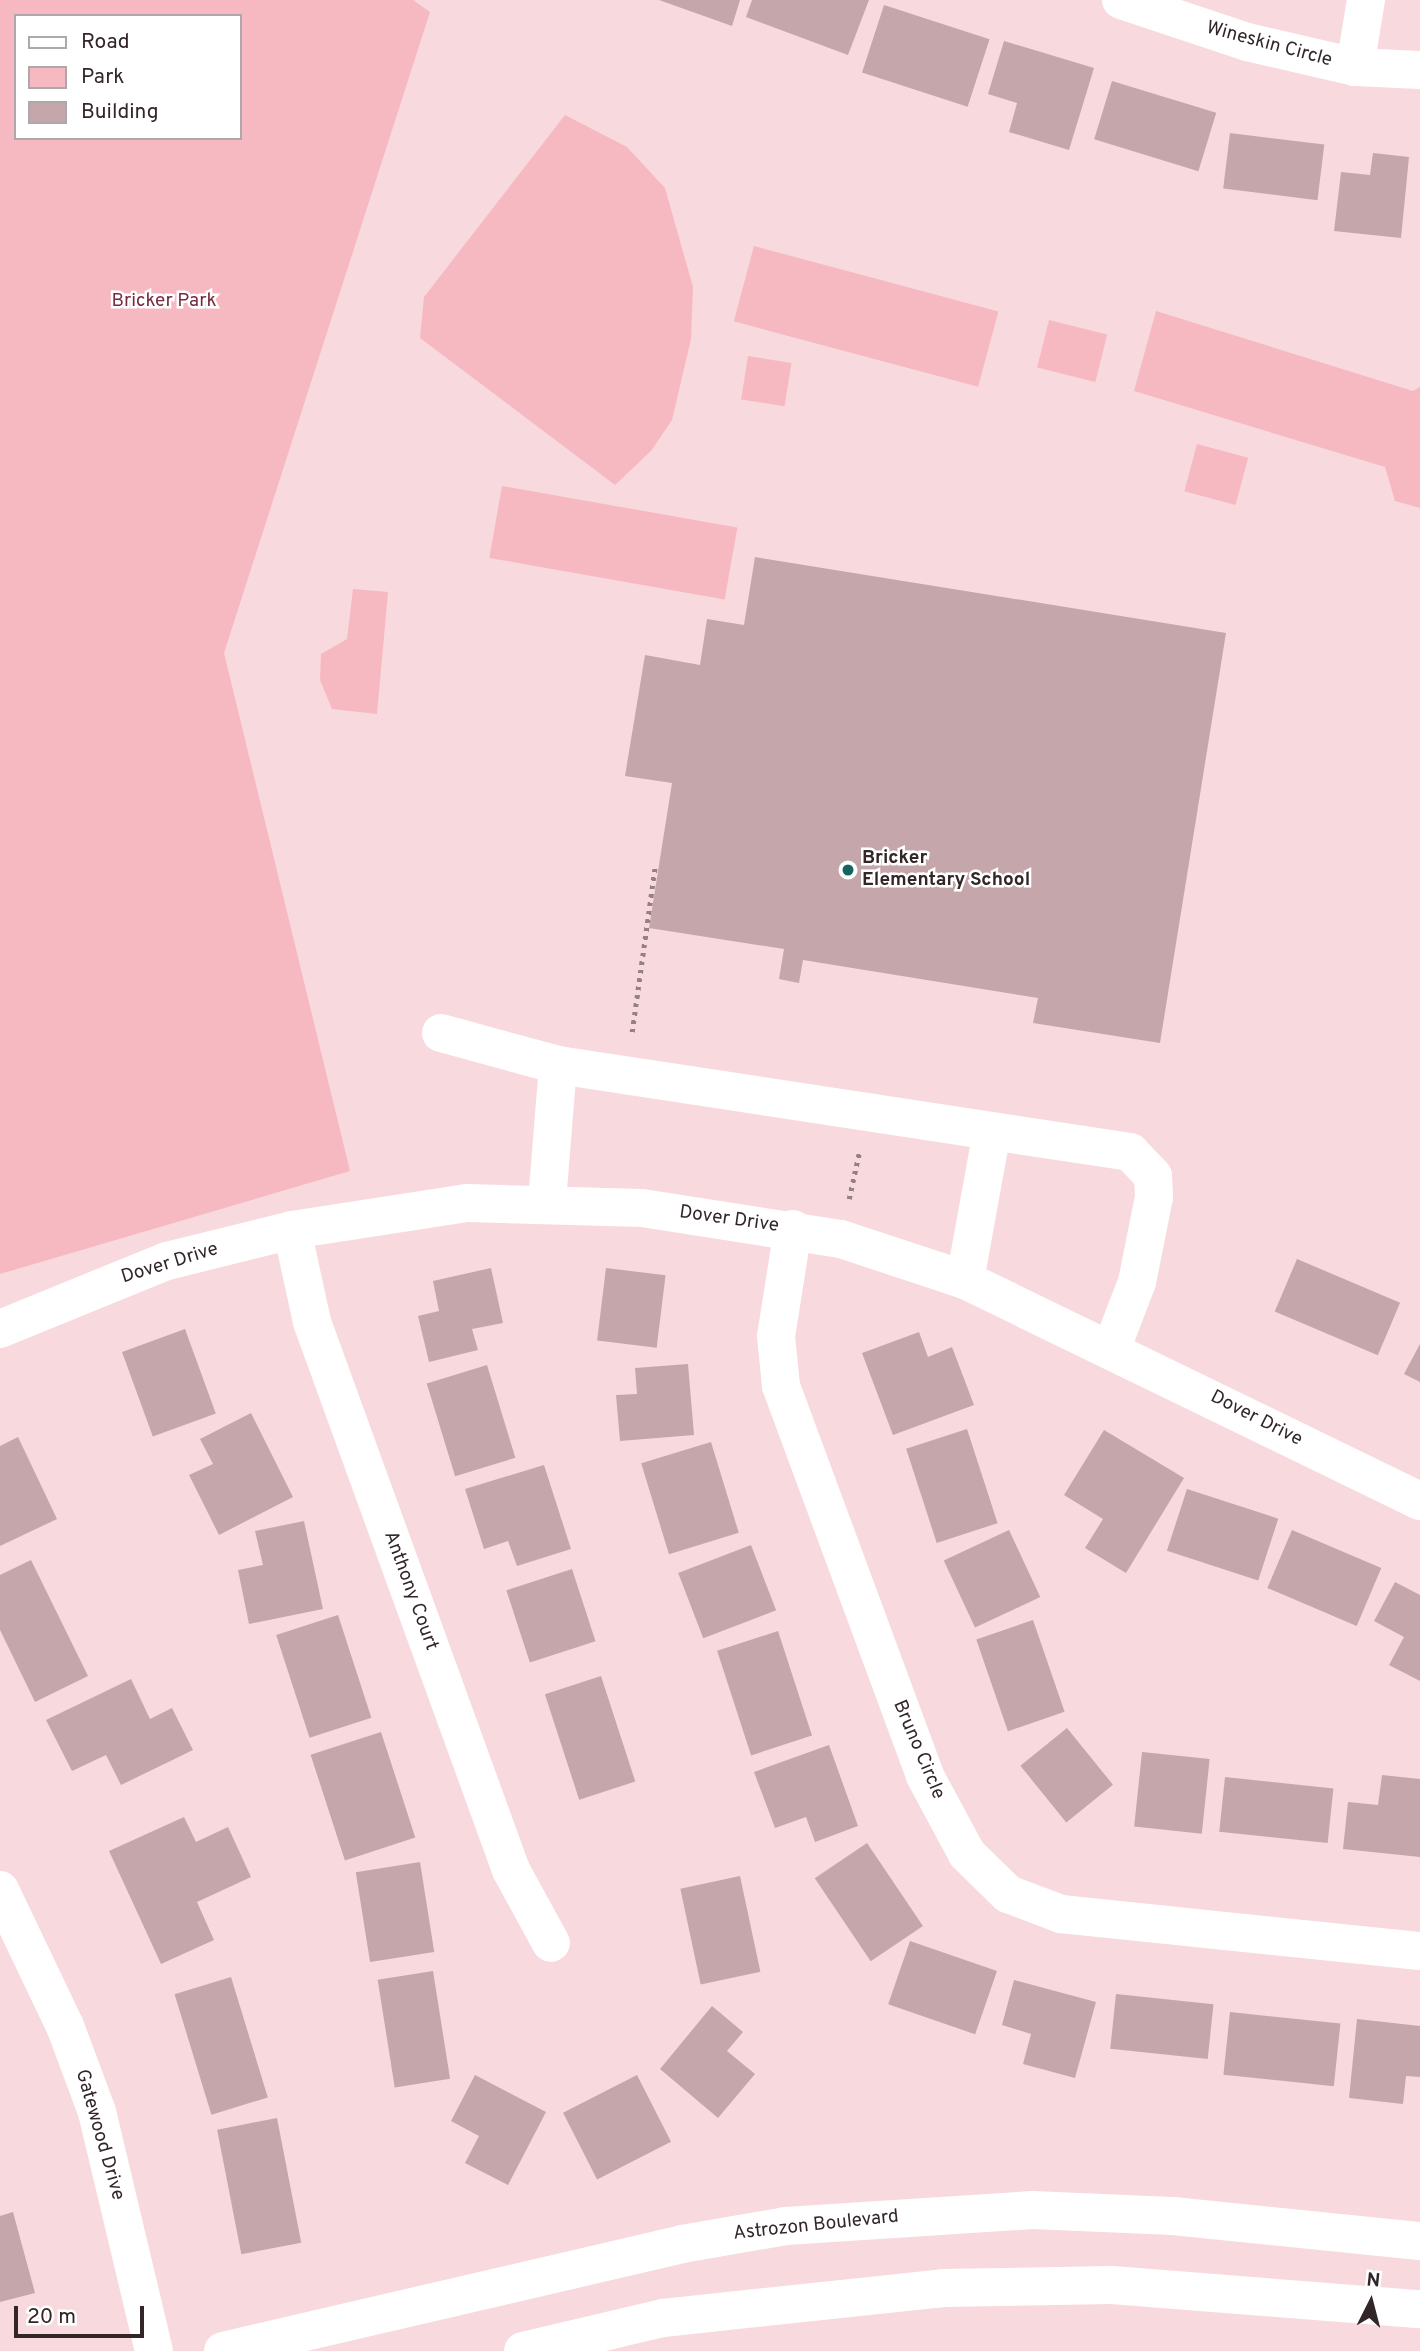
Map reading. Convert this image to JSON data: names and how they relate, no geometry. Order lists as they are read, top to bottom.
{
  "streets": {
    "street": [
      "Wineskin Circle",
      "Dover Drive",
      "Anthony Court",
      "Bruno Circle",
      "Gatewood Drive",
      "Astrozon Boulevard"
    ]
  },
  "crossings": [
    ["Dover Drive", "Anthony Court"],
    ["Dover Drive", "Bruno Circle"]
  ],
  "parks": ["Bricker Park"],
  "places": ["Bricker Elementary School"],
  "legend": ["Road", "Park", "Building"],
  "scale_bar": "20 m",
  "north": "top"
}
